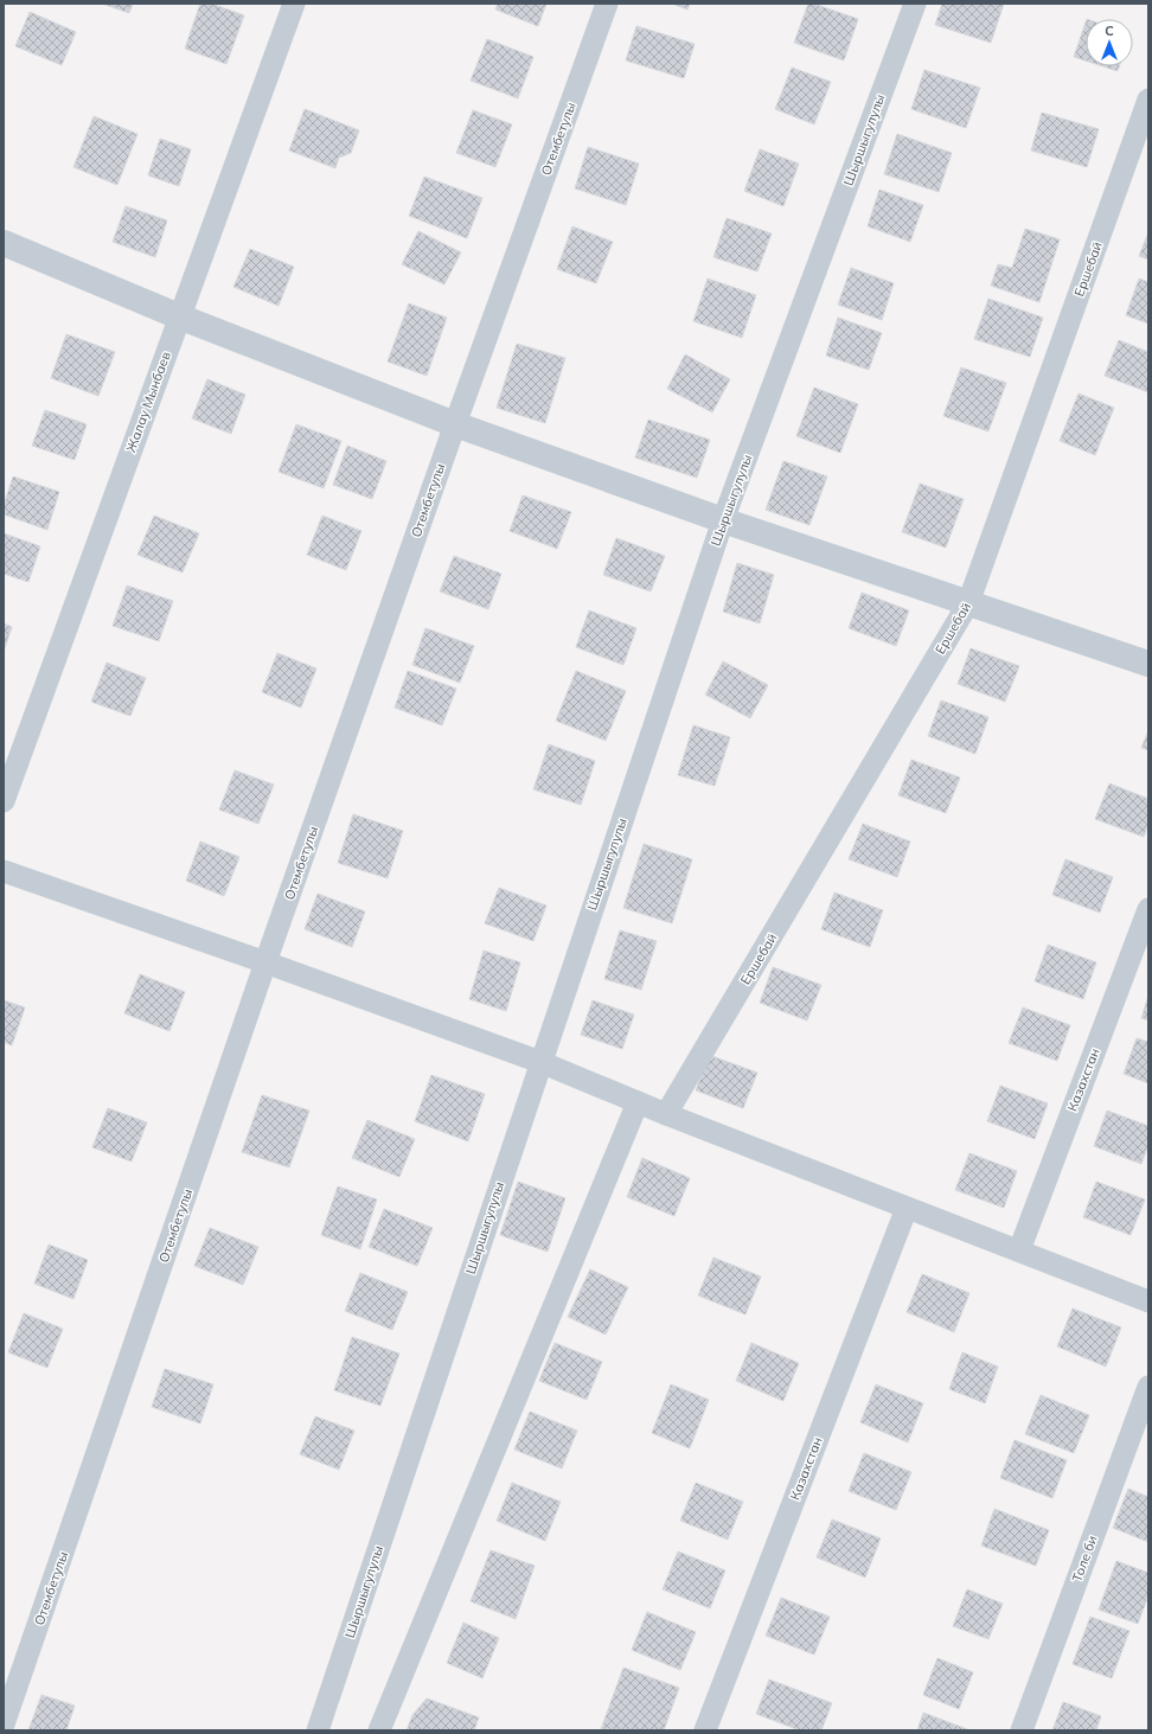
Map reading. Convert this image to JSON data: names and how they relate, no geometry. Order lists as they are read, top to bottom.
{
  "streets": {
    "street": [
      "Отембетулы",
      "Шыршыгулулы",
      "Ершебай",
      "Жалау Мынбаев",
      "Казахстан",
      "Толе би"
    ]
  },
  "north": "top"
}
